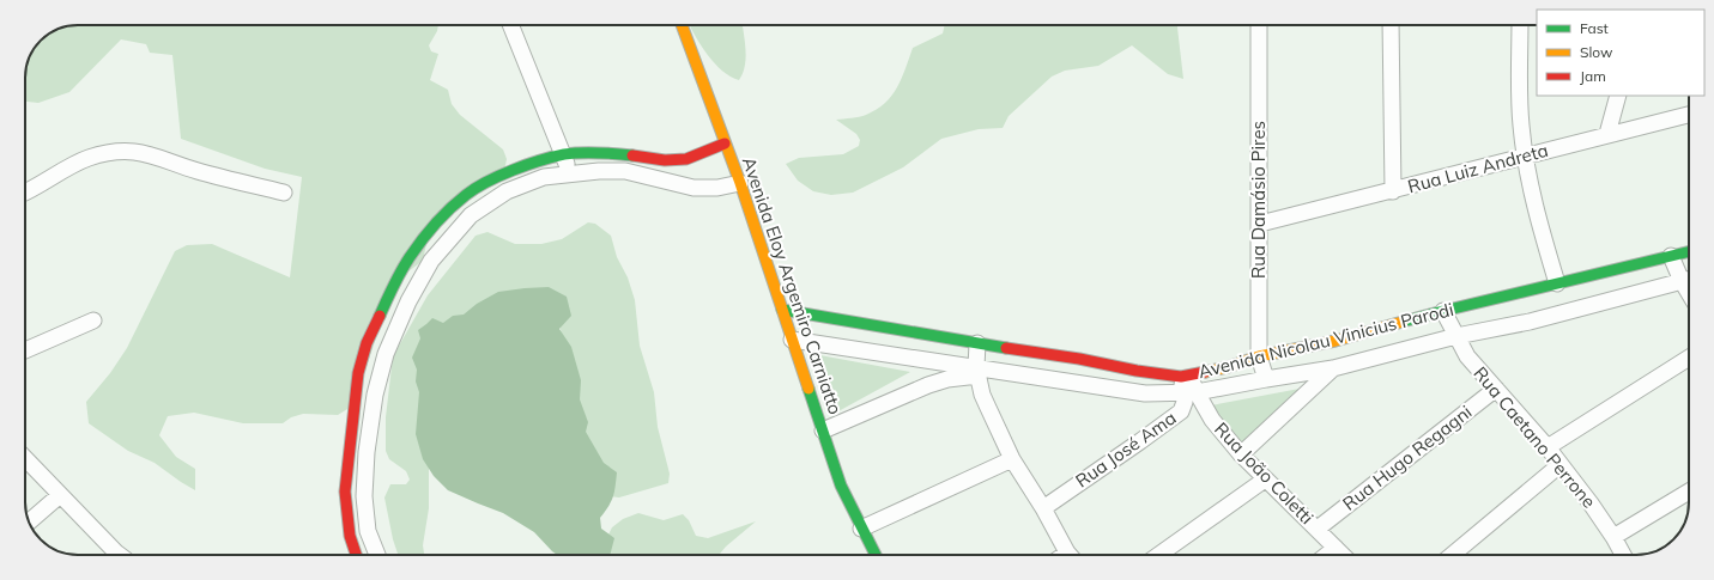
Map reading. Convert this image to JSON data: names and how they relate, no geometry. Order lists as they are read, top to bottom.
{
  "streets": {
    "street": [
      "Rua Luiz Andreta",
      "Rua Damásio Pires",
      "Avenida Eloy Argemiro Carniatto",
      "Avenida Nicolau Vinicius Parodi",
      "Rua Caetano Perrone",
      "Rua José Ama",
      "Rua Hugo Regagni",
      "Rua João Coletti"
    ]
  },
  "crossings": [
    ["Rua Luiz Andreta", "Rua Damásio Pires"],
    ["Rua Damásio Pires", "Avenida Nicolau Vinicius Parodi"],
    ["Avenida Eloy Argemiro Carniatto", "Avenida Nicolau Vinicius Parodi"],
    ["Avenida Nicolau Vinicius Parodi", "Rua Caetano Perrone"],
    ["Avenida Nicolau Vinicius Parodi", "Rua José Ama"],
    ["Avenida Nicolau Vinicius Parodi", "Rua João Coletti"],
    ["Rua Caetano Perrone", "Rua Hugo Regagni"],
    ["Rua José Ama", "Rua João Coletti"],
    ["Rua Hugo Regagni", "Rua João Coletti"]
  ],
  "legend": ["Fast", "Slow", "Jam"]
}
